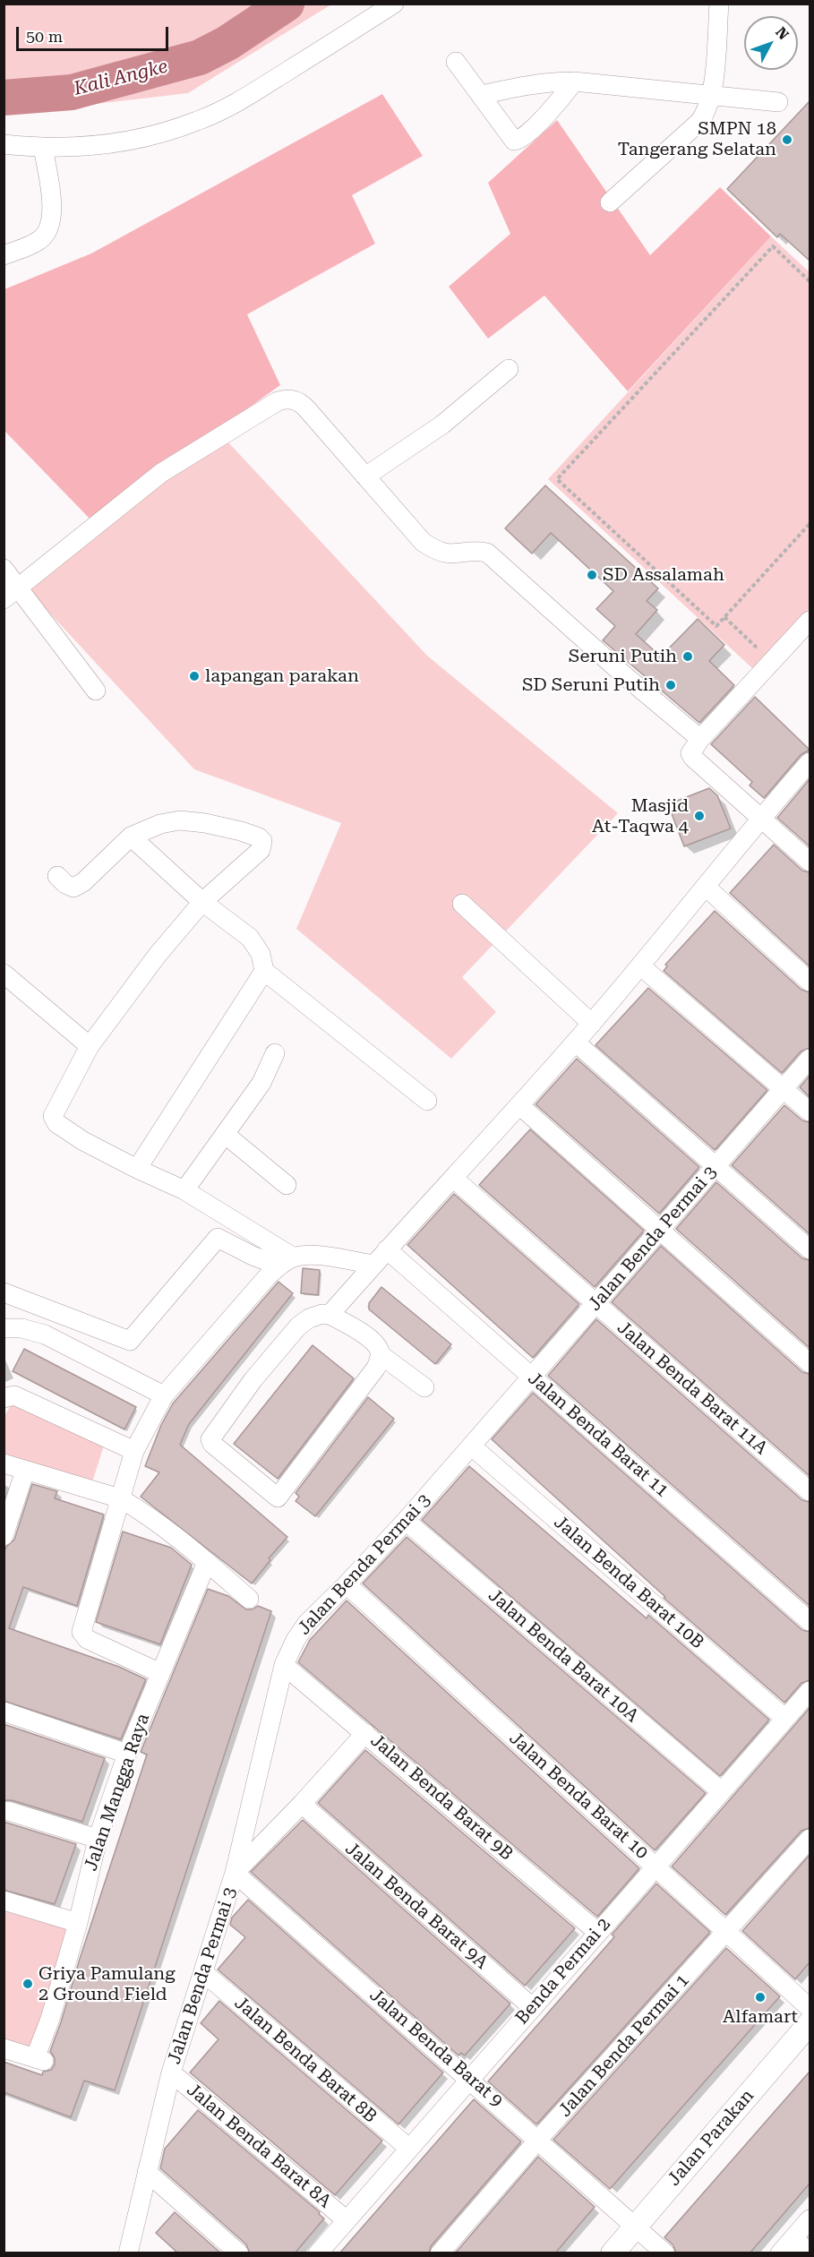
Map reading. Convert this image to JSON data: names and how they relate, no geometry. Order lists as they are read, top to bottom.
{
  "streets": {
    "street": [
      "Jalan Benda Permai 3",
      "Jalan Benda Barat 11A",
      "Jalan Benda Barat 11",
      "Jalan Benda Barat 10B",
      "Jalan Benda Barat 10A",
      "Jalan Mangga Raya",
      "Jalan Benda Barat 10",
      "Jalan Benda Barat 9B",
      "Jalan Benda Barat 9A",
      "Benda Permai 2",
      "Jalan Benda Permai 1",
      "Jalan Benda Barat 9",
      "Jalan Benda Barat 8B",
      "Jalan Parakan",
      "Jalan Benda Barat 8A"
    ]
  },
  "crossings": [
    ["Jalan Benda Permai 3", "Jalan Benda Barat 11A"],
    ["Jalan Benda Permai 3", "Jalan Benda Barat 11"],
    ["Jalan Benda Permai 3", "Jalan Benda Barat 10B"],
    ["Jalan Benda Permai 3", "Jalan Benda Barat 10A"],
    ["Jalan Benda Permai 3", "Jalan Benda Barat 10"],
    ["Jalan Benda Permai 3", "Jalan Benda Barat 9B"],
    ["Jalan Benda Permai 3", "Jalan Benda Barat 9"],
    ["Jalan Benda Permai 3", "Jalan Benda Barat 8B"],
    ["Jalan Benda Permai 3", "Jalan Benda Barat 8A"],
    ["Jalan Benda Barat 10B", "Benda Permai 2"],
    ["Jalan Benda Barat 10A", "Benda Permai 2"],
    ["Jalan Benda Barat 10", "Benda Permai 2"],
    ["Jalan Benda Barat 10", "Jalan Benda Permai 1"],
    ["Jalan Benda Barat 9B", "Benda Permai 2"],
    ["Jalan Benda Barat 9A", "Benda Permai 2"],
    ["Benda Permai 2", "Jalan Benda Barat 9"],
    ["Benda Permai 2", "Jalan Benda Barat 8B"],
    ["Benda Permai 2", "Jalan Benda Barat 8A"],
    ["Jalan Benda Permai 1", "Jalan Benda Barat 9"],
    ["Jalan Benda Barat 9", "Jalan Parakan"]
  ],
  "water": ["Kali Angke"],
  "places": [
    "SMPN 18 Tangerang Selatan",
    "SD Assalamah",
    "Seruni Putih",
    "lapangan parakan",
    "SD Seruni Putih",
    "Masjid At-Taqwa 4",
    "Griya Pamulang 2 Ground Field",
    "Alfamart"
  ],
  "scale_bar": "50 m",
  "north": "top right"
}
